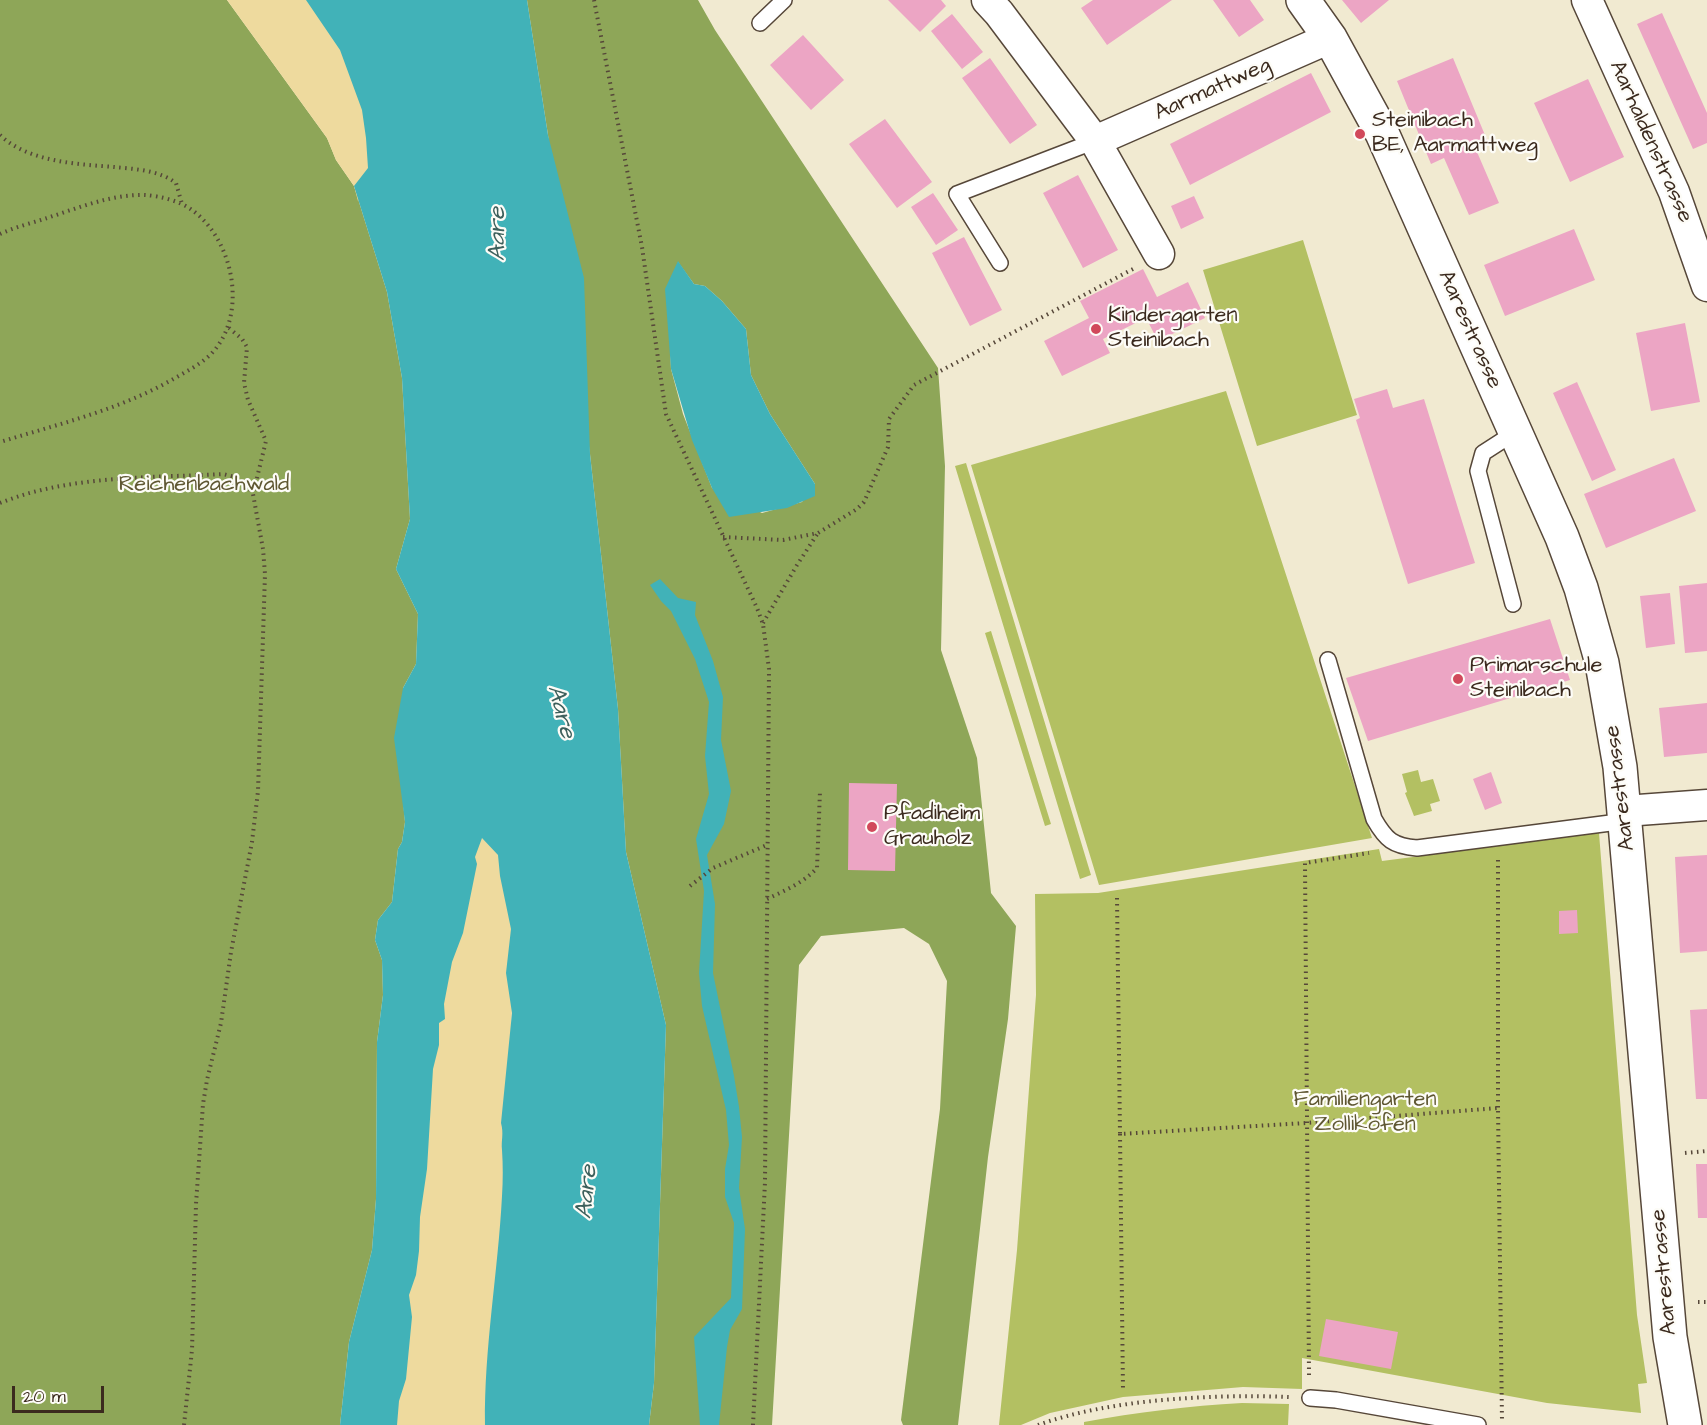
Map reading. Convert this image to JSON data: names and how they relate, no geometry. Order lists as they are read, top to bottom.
{
  "streets": {
    "street": ["Aarmattweg", "Aarhaldenstrasse", "Aarestrasse"]
  },
  "crossings": [
    ["Aarmattweg", "Aarestrasse"]
  ],
  "water": ["Aare"],
  "parks": ["Reichenbachwald", "Familiengarten Zollikofen"],
  "places": [
    "Steinibach BE, Aarmattweg",
    "Kindergarten Steinibach",
    "Primarschule Steinibach",
    "Pfadiheim Grauholz"
  ],
  "scale_bar": "20 m"
}
